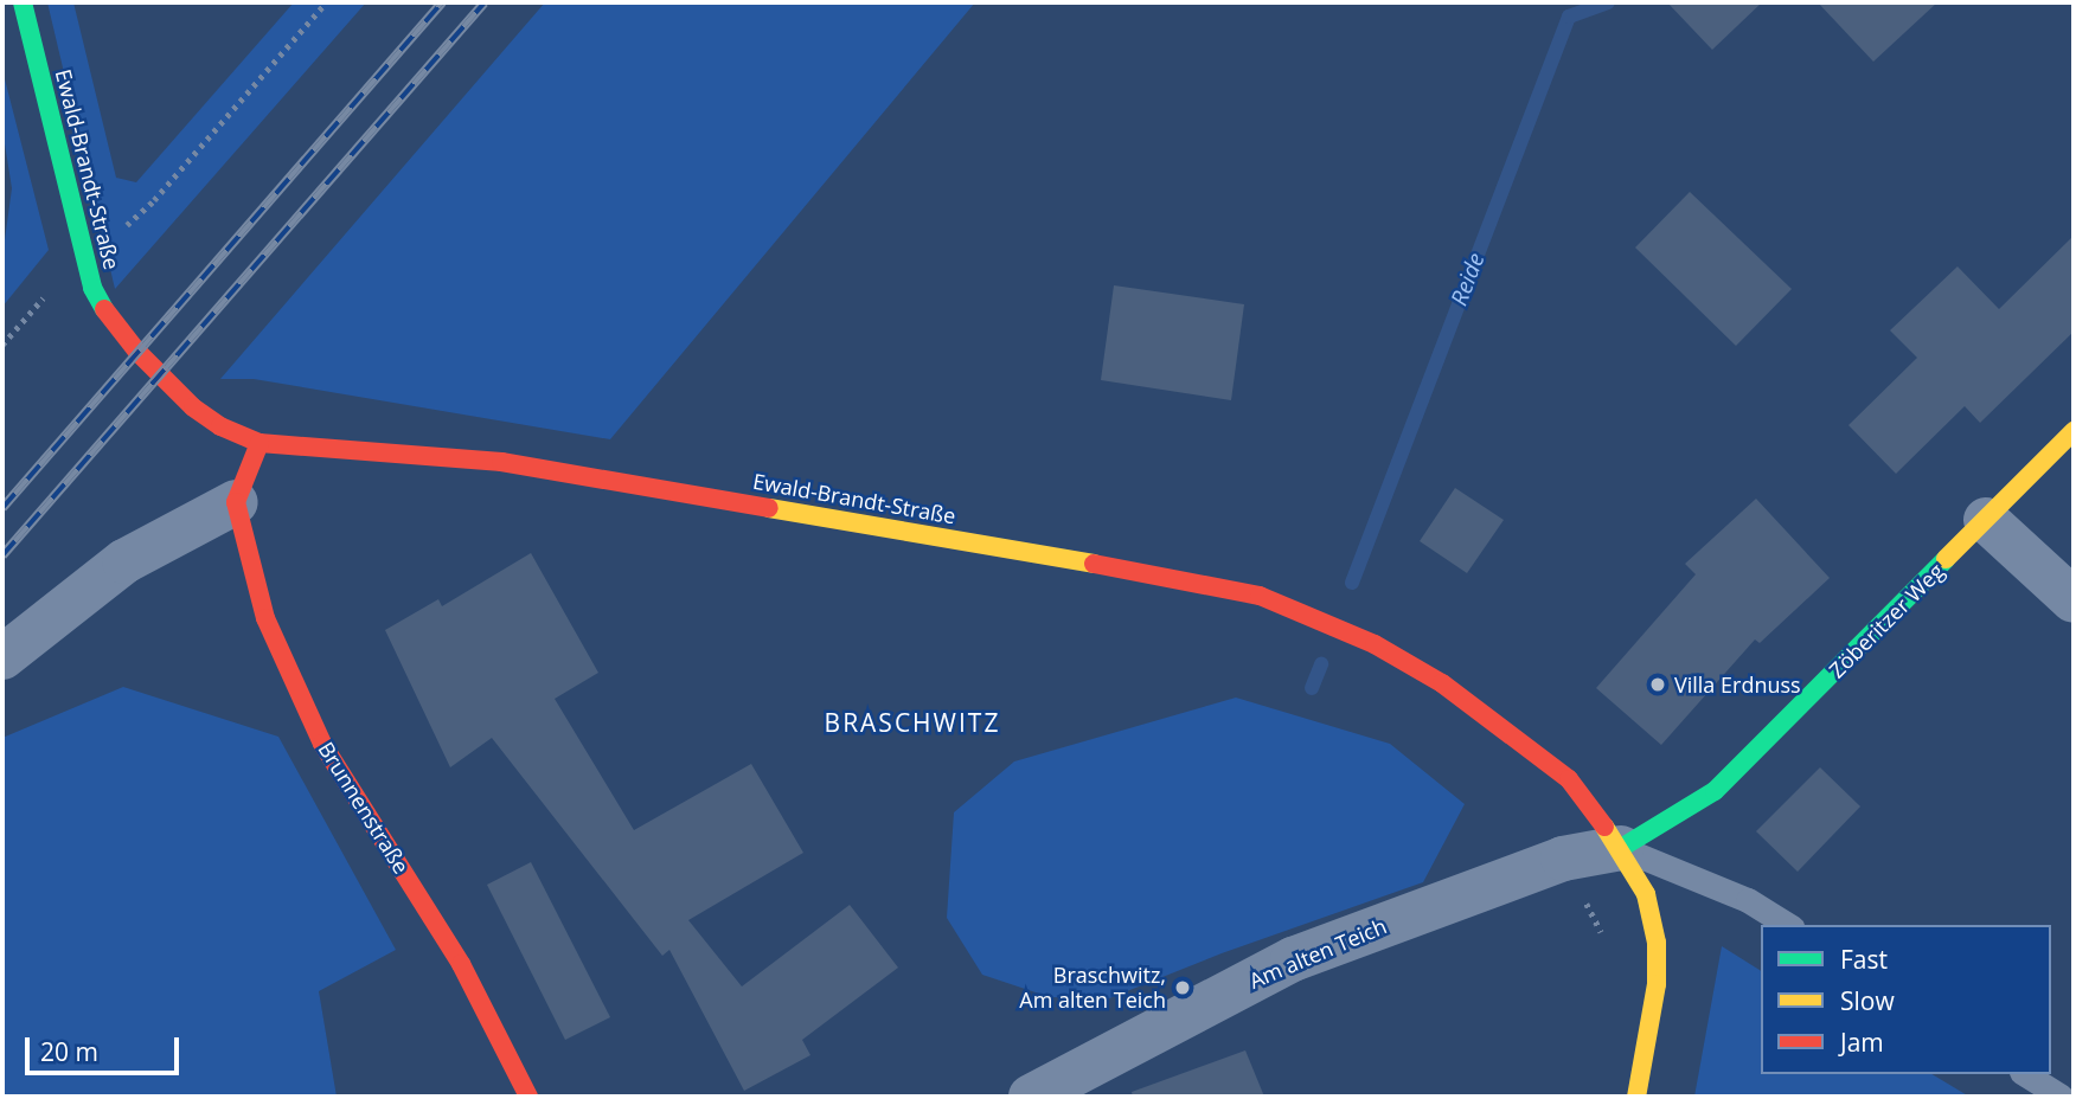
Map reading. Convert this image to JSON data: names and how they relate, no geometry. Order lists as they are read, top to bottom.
{
  "streets": {
    "street": [
      "Ewald-Brandt-Straße",
      "Zöberitzer Weg",
      "Brunnenstraße",
      "Am alten Teich"
    ]
  },
  "crossings": [
    ["Ewald-Brandt-Straße", "Zöberitzer Weg"],
    ["Ewald-Brandt-Straße", "Am alten Teich"],
    ["Zöberitzer Weg", "Am alten Teich"]
  ],
  "districts": ["BRASCHWITZ"],
  "water": ["Reide"],
  "places": ["Villa Erdnuss", "Braschwitz, Am alten Teich"],
  "legend": ["Fast", "Slow", "Jam"],
  "scale_bar": "20 m"
}
